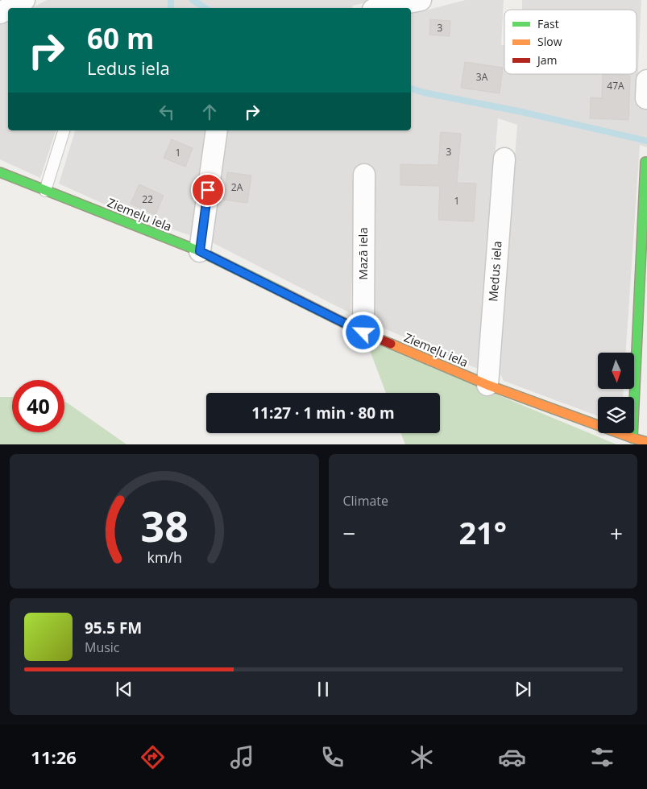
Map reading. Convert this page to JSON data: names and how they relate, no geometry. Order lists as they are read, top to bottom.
{
  "streets": {
    "street": ["Ziemeļu iela", "Mazā iela", "Medus iela"]
  },
  "crossings": [
    ["Ziemeļu iela", "Mazā iela"],
    ["Ziemeļu iela", "Medus iela"]
  ],
  "house_numbers": [
    "3",
    "3A",
    "47A",
    "3",
    "1",
    "2A",
    "22",
    "1"
  ],
  "legend": ["Fast", "Slow", "Jam"],
  "north": "bottom",
  "page": {
    "turn": ["60 m", "Ledus iela"],
    "limit": "40",
    "trip": "11:27 · 1 min · 80 m",
    "tile": "Climate",
    "heat": ["−", "21°", "+"],
    "song": ["95.5 FM", "Music"],
    "tabs": "11:26",
    "gauge": ["38", "km/h"]
  }
}
